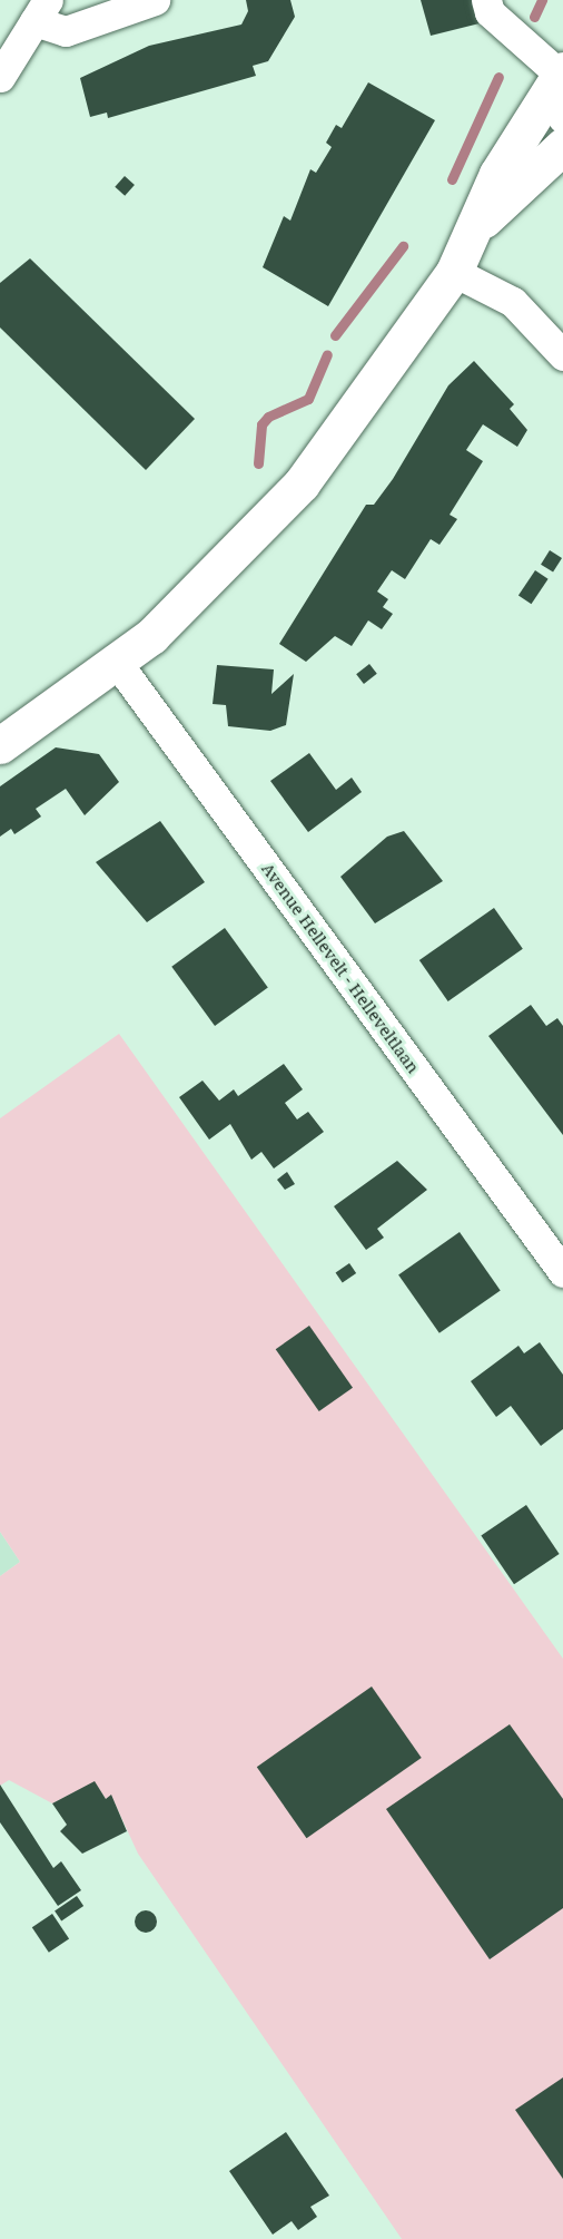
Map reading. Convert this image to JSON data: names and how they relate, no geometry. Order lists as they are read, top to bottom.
{
  "streets": {
    "street": ["Avenue Hellevelt - Helleveltlaan"]
  }
}
